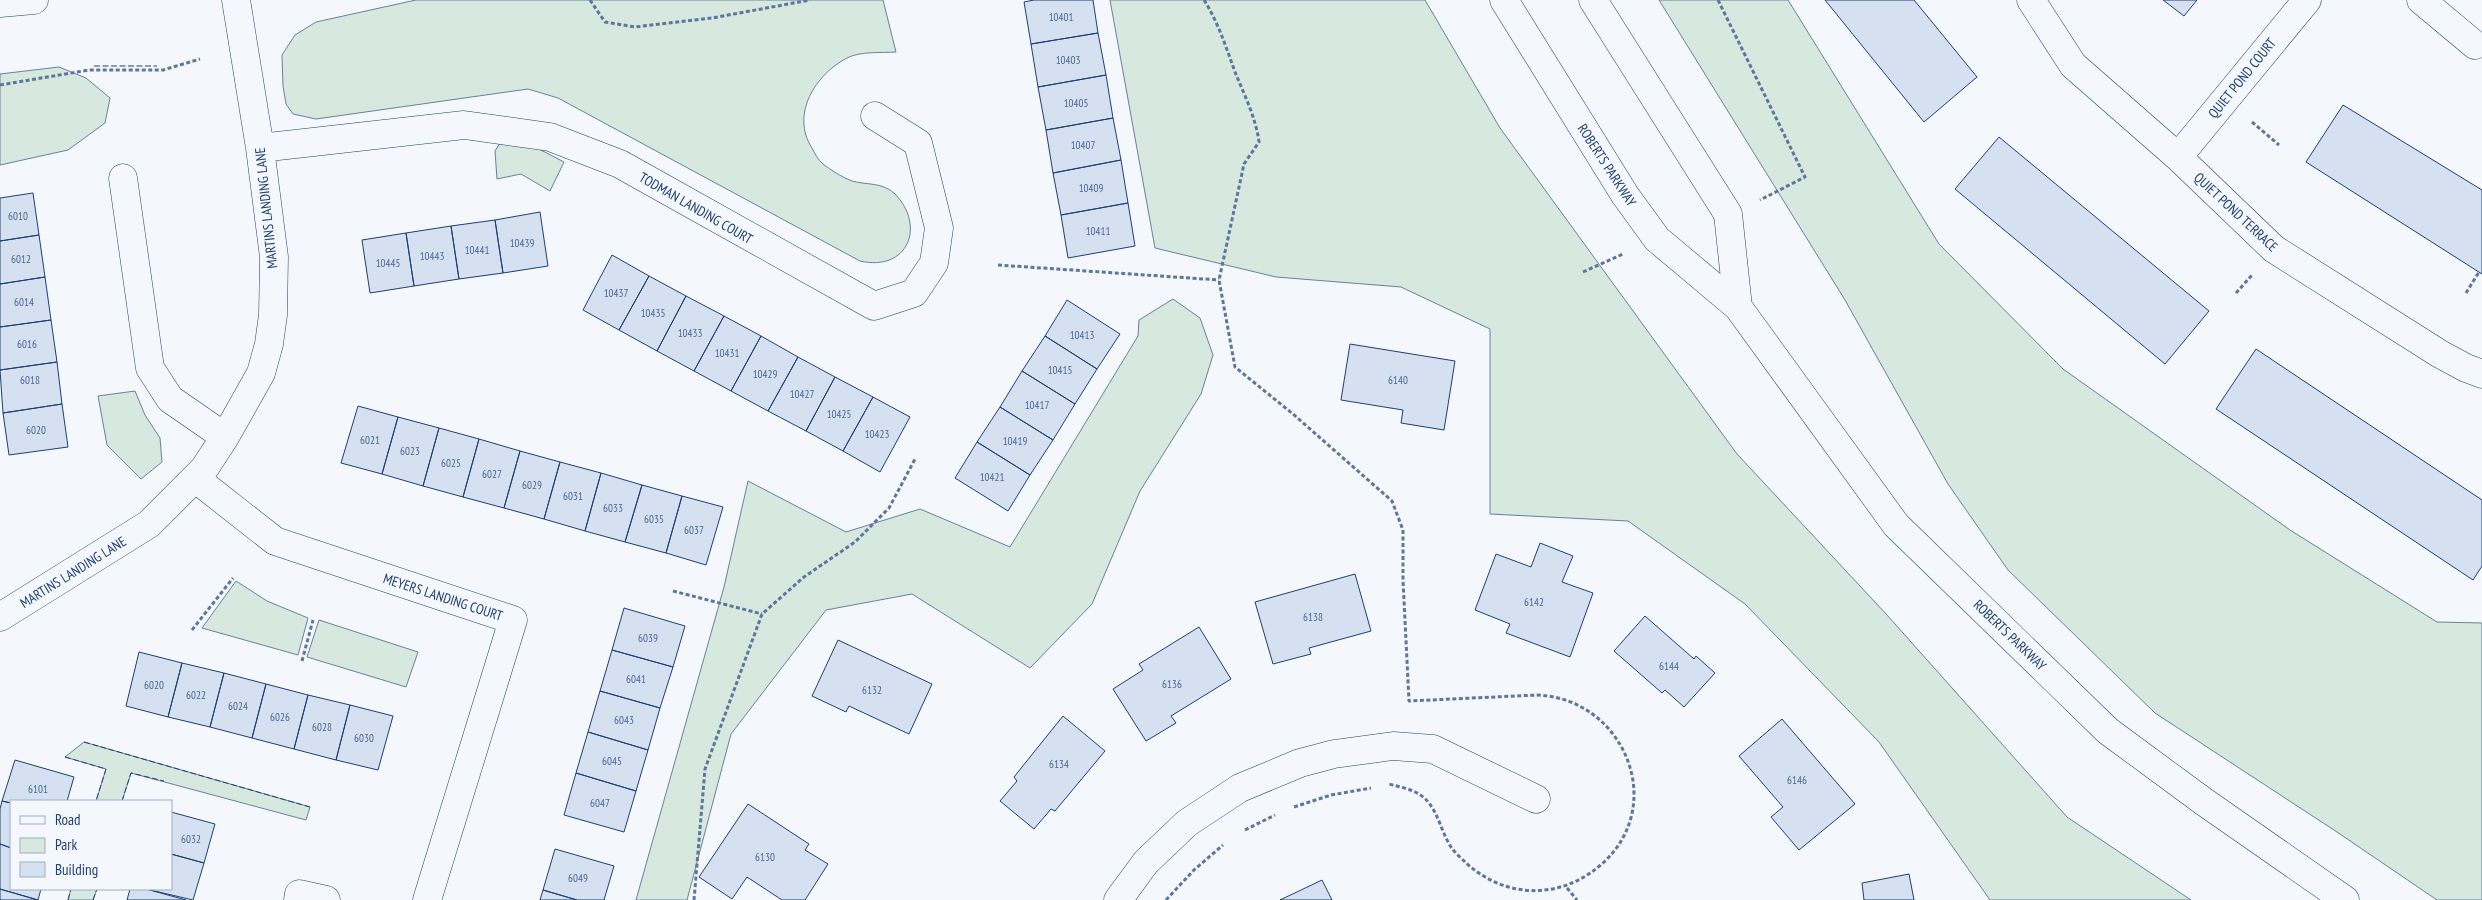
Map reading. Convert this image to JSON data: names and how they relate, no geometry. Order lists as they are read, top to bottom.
{
  "streets": {
    "street": [
      "QUIET POND COURT",
      "ROBERTS PARKWAY",
      "MARTINS LANDING LANE",
      "TODMAN LANDING COURT",
      "QUIET POND TERRACE",
      "MEYERS LANDING COURT"
    ]
  },
  "crossings": [
    ["QUIET POND COURT", "QUIET POND TERRACE"],
    ["MARTINS LANDING LANE", "TODMAN LANDING COURT"],
    ["MARTINS LANDING LANE", "MEYERS LANDING COURT"]
  ],
  "house_numbers": [
    "10401",
    "10403",
    "10405",
    "10407",
    "10409",
    "6010",
    "10411",
    "10439",
    "10441",
    "10443",
    "6012",
    "10445",
    "10437",
    "6014",
    "10435",
    "10433",
    "10413",
    "6016",
    "10431",
    "10415",
    "10429",
    "6018",
    "6140",
    "10427",
    "10417",
    "10425",
    "6020",
    "10423",
    "6021",
    "10419",
    "6023",
    "6025",
    "6027",
    "10421",
    "6029",
    "6031",
    "6033",
    "6035",
    "6037",
    "6142",
    "6138",
    "6039",
    "6144",
    "6041",
    "6136",
    "6020",
    "6132",
    "6022",
    "6024",
    "6026",
    "6043",
    "6028",
    "6030",
    "6045",
    "6134",
    "6146",
    "6101",
    "6047",
    "6032",
    "6130",
    "6049"
  ],
  "legend": ["Road", "Park", "Building"]
}
